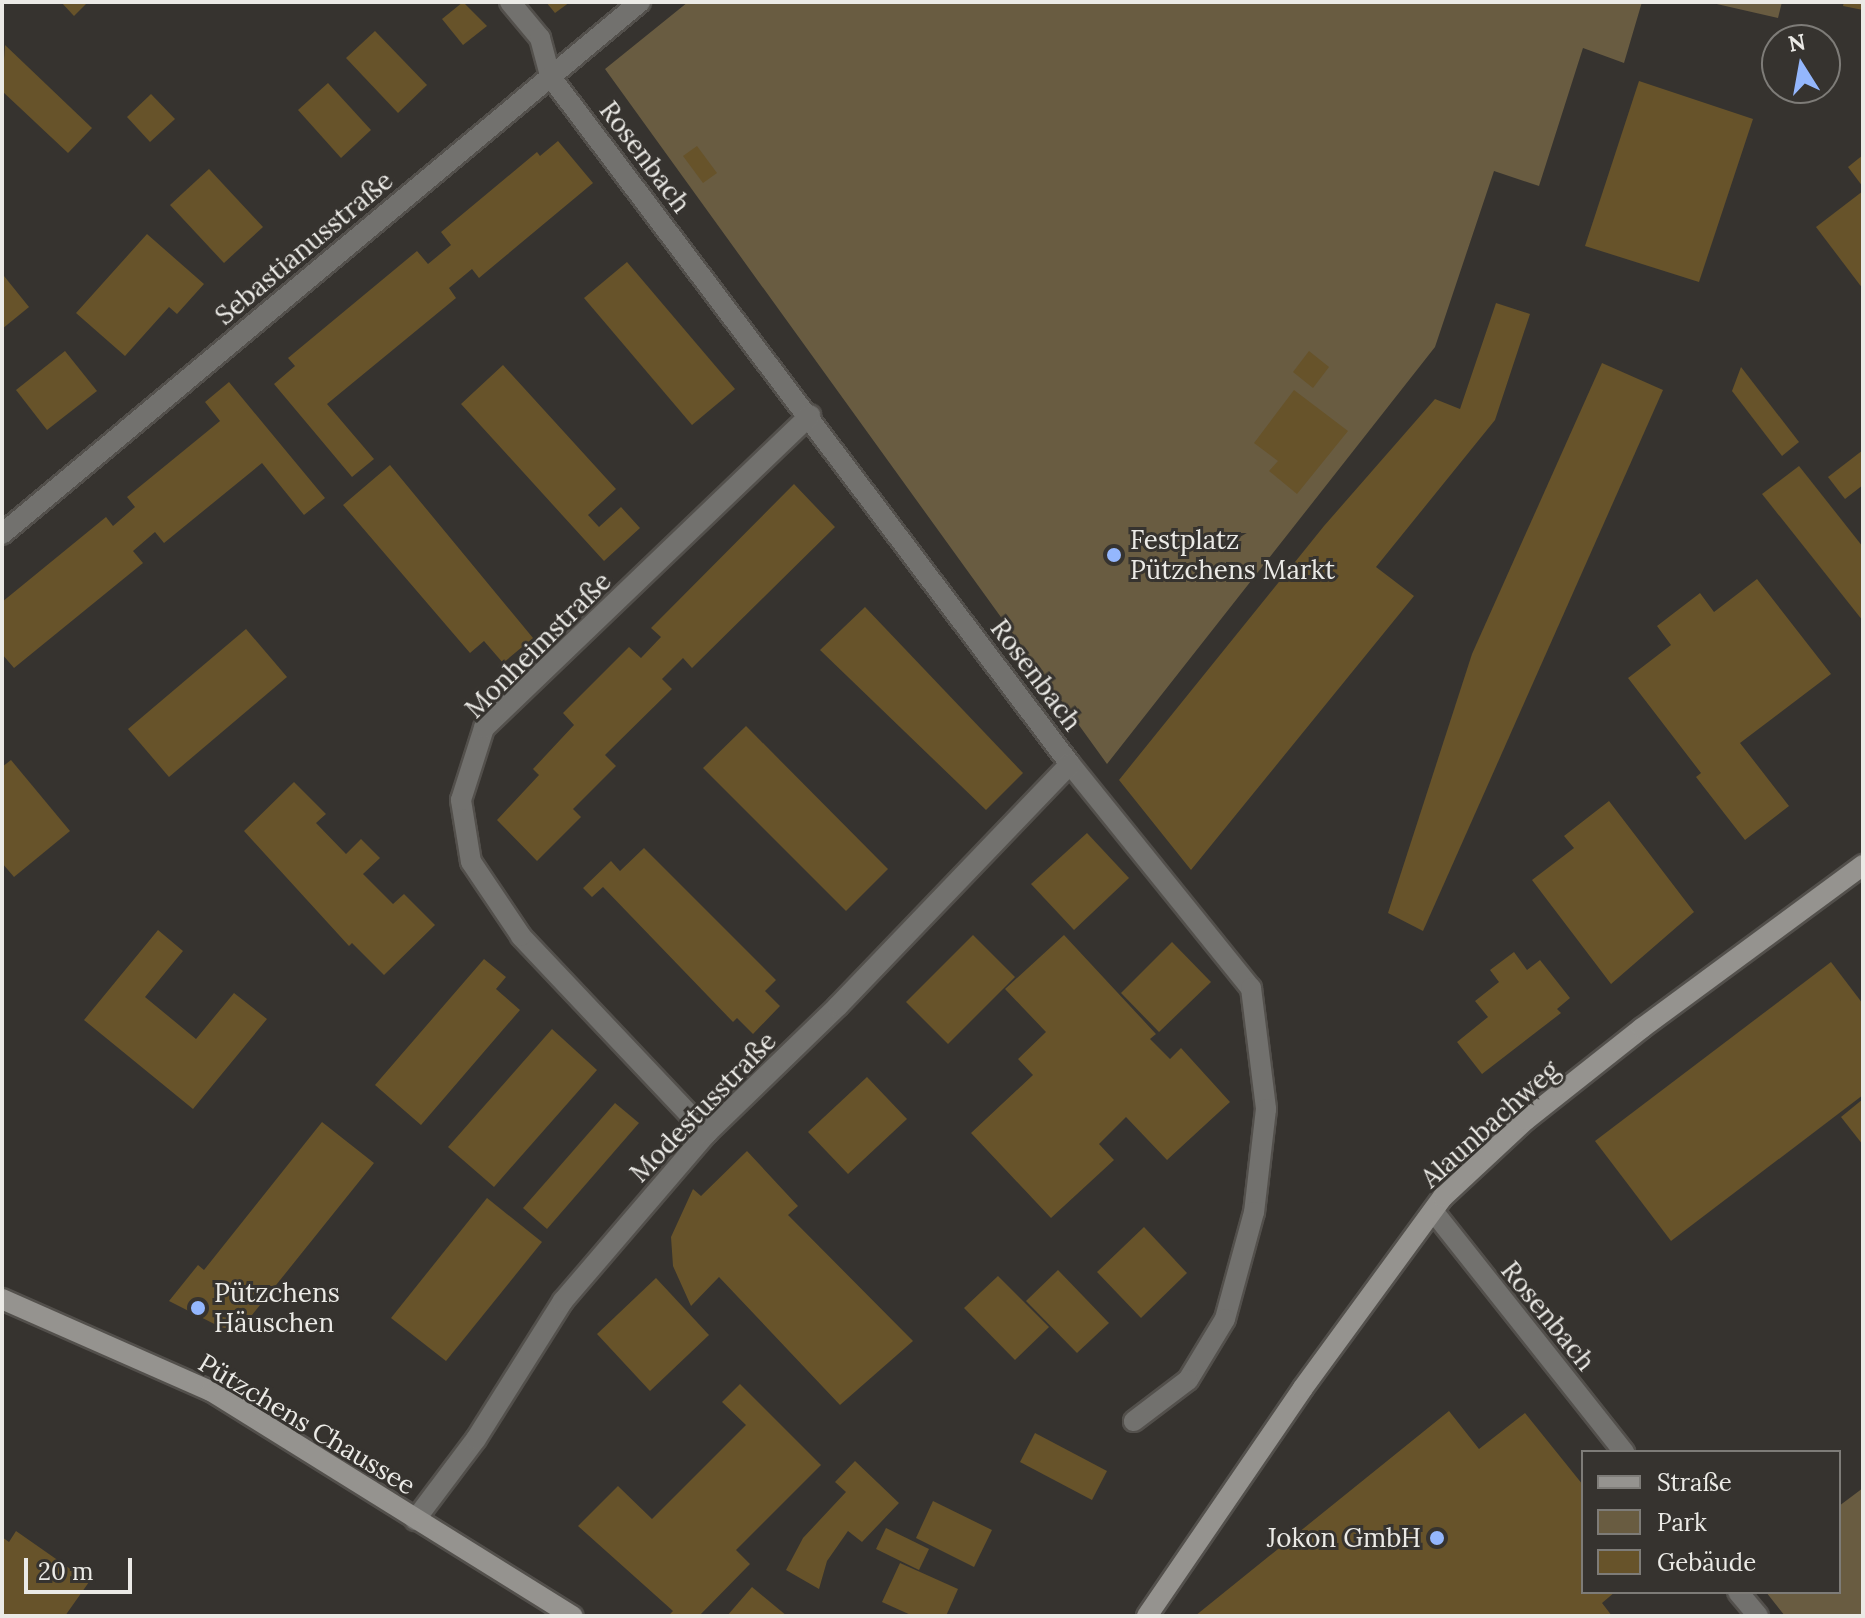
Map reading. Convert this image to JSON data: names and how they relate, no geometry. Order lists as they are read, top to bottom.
{
  "streets": {
    "street": [
      "Rosenbach",
      "Sebastianusstraße",
      "Monheimstraße",
      "Modestusstraße",
      "Alaunbachweg",
      "Pützchens Chaussee"
    ]
  },
  "crossings": [
    ["Rosenbach", "Sebastianusstraße"],
    ["Rosenbach", "Monheimstraße"],
    ["Rosenbach", "Modestusstraße"],
    ["Rosenbach", "Alaunbachweg"],
    ["Monheimstraße", "Modestusstraße"],
    ["Modestusstraße", "Pützchens Chaussee"]
  ],
  "places": ["Festplatz Pützchens Markt", "Pützchens Häuschen", "Jokon GmbH"],
  "legend": ["Straße", "Park", "Gebäude"],
  "scale_bar": "20 m",
  "north": "top"
}
